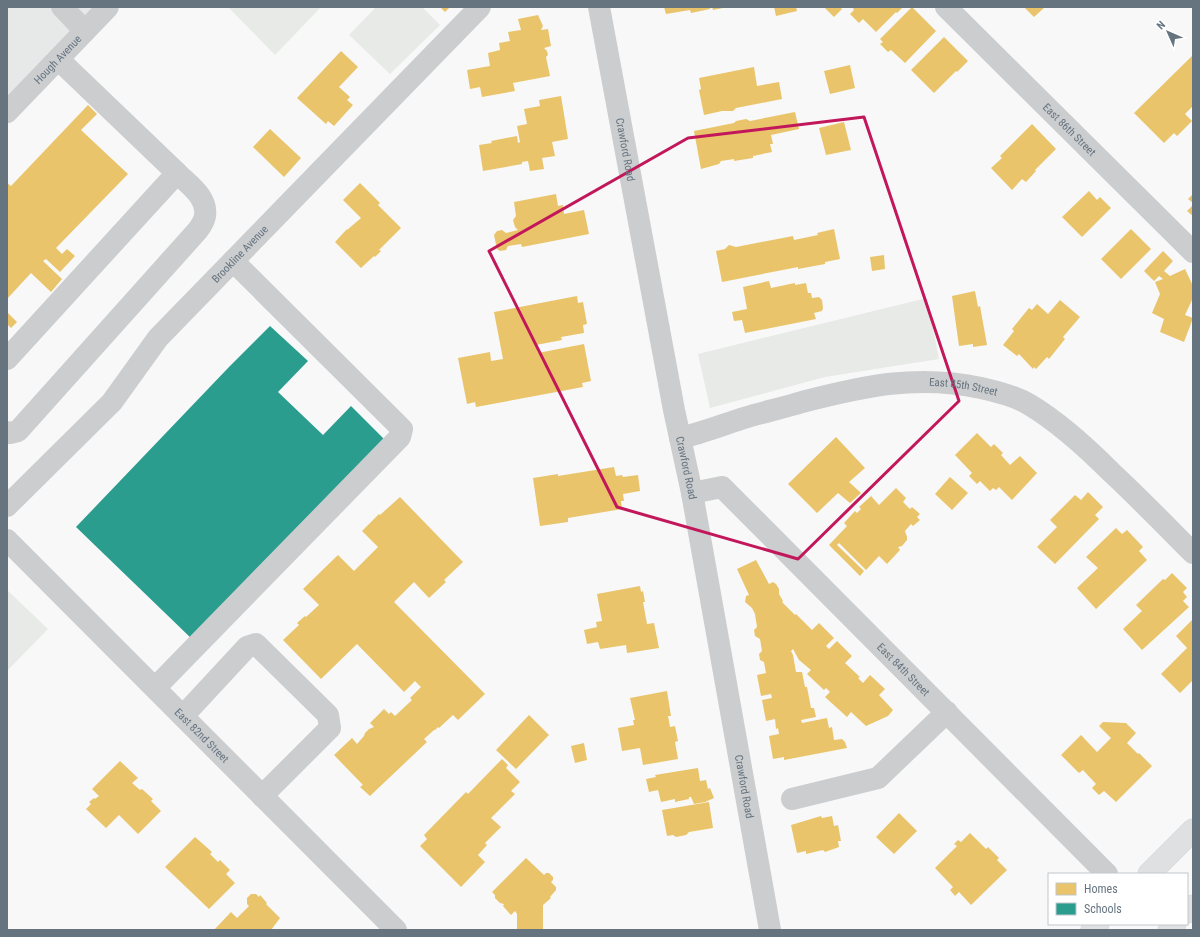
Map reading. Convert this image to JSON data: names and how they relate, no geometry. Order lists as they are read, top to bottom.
{
  "streets": {
    "street": [
      "Hough Avenue",
      "East 86th Street",
      "Crawford Road",
      "Brookline Avenue",
      "East 85th Street",
      "East 84th Street",
      "East 82nd Street"
    ]
  },
  "crossings": [
    ["Crawford Road", "East 85th Street"],
    ["Crawford Road", "East 84th Street"]
  ],
  "legend": ["Homes", "Schools"],
  "north": "top left"
}
